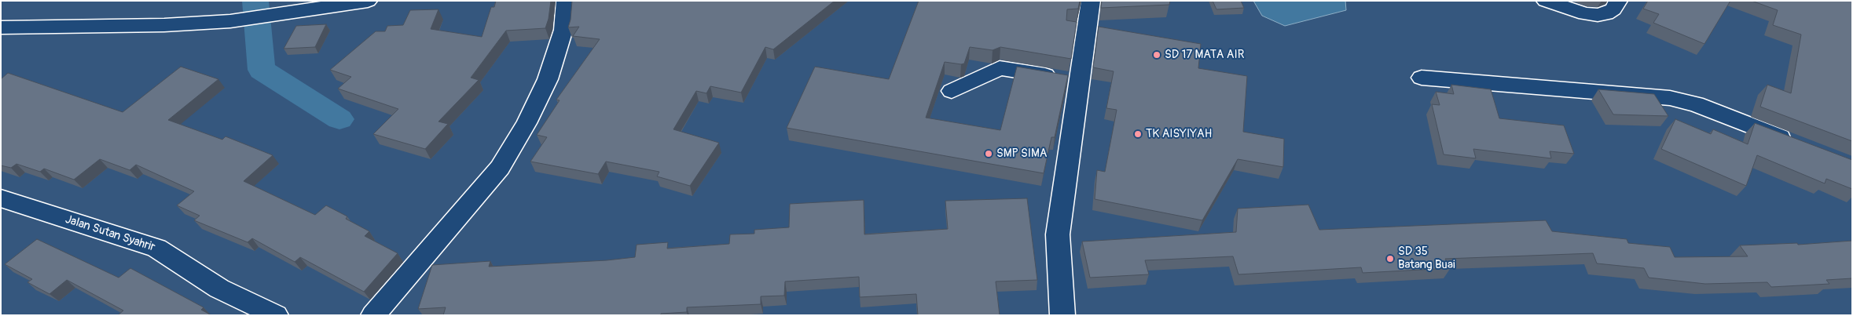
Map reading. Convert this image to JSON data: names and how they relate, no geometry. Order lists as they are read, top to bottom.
{
  "streets": {
    "street": ["Jalan Sutan Syahrir"]
  },
  "places": [
    "SD 17 MATA AIR",
    "TK AISYIYAH",
    "SMP SIMA",
    "SD 35 Batang Buai"
  ]
}
